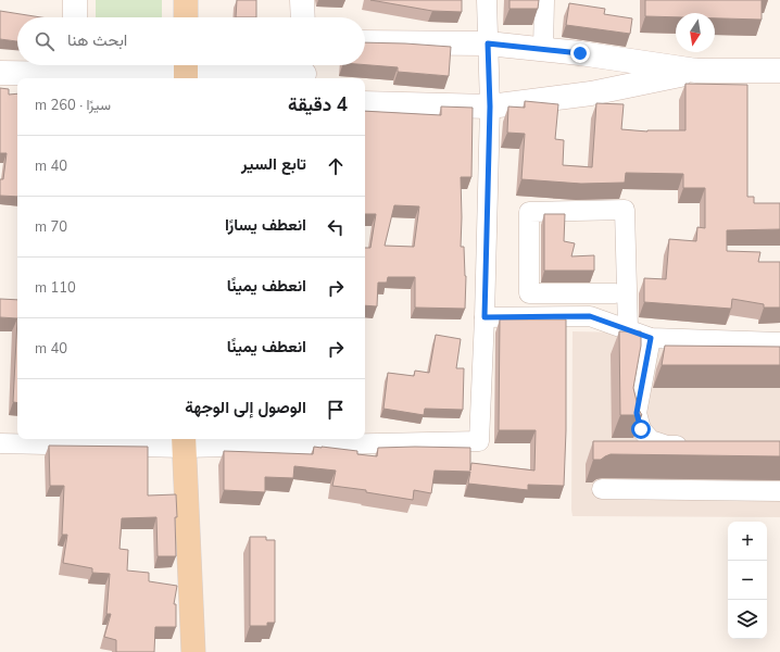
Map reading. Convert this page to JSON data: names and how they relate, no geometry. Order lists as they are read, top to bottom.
{
  "north": "bottom",
  "page": {
    "search": "ابحث هنا",
    "heading": ["4 دقيقة", "سيرًا · 260 m"],
    "list": [
      ["تابع السير", "40 m"],
      ["انعطف يسارًا", "70 m"],
      ["انعطف يمينًا", "110 m"],
      ["انعطف يمينًا", "40 m"],
      "الوصول إلى الوجهة"
    ],
    "map_buttons": ["+", "−"]
  }
}
